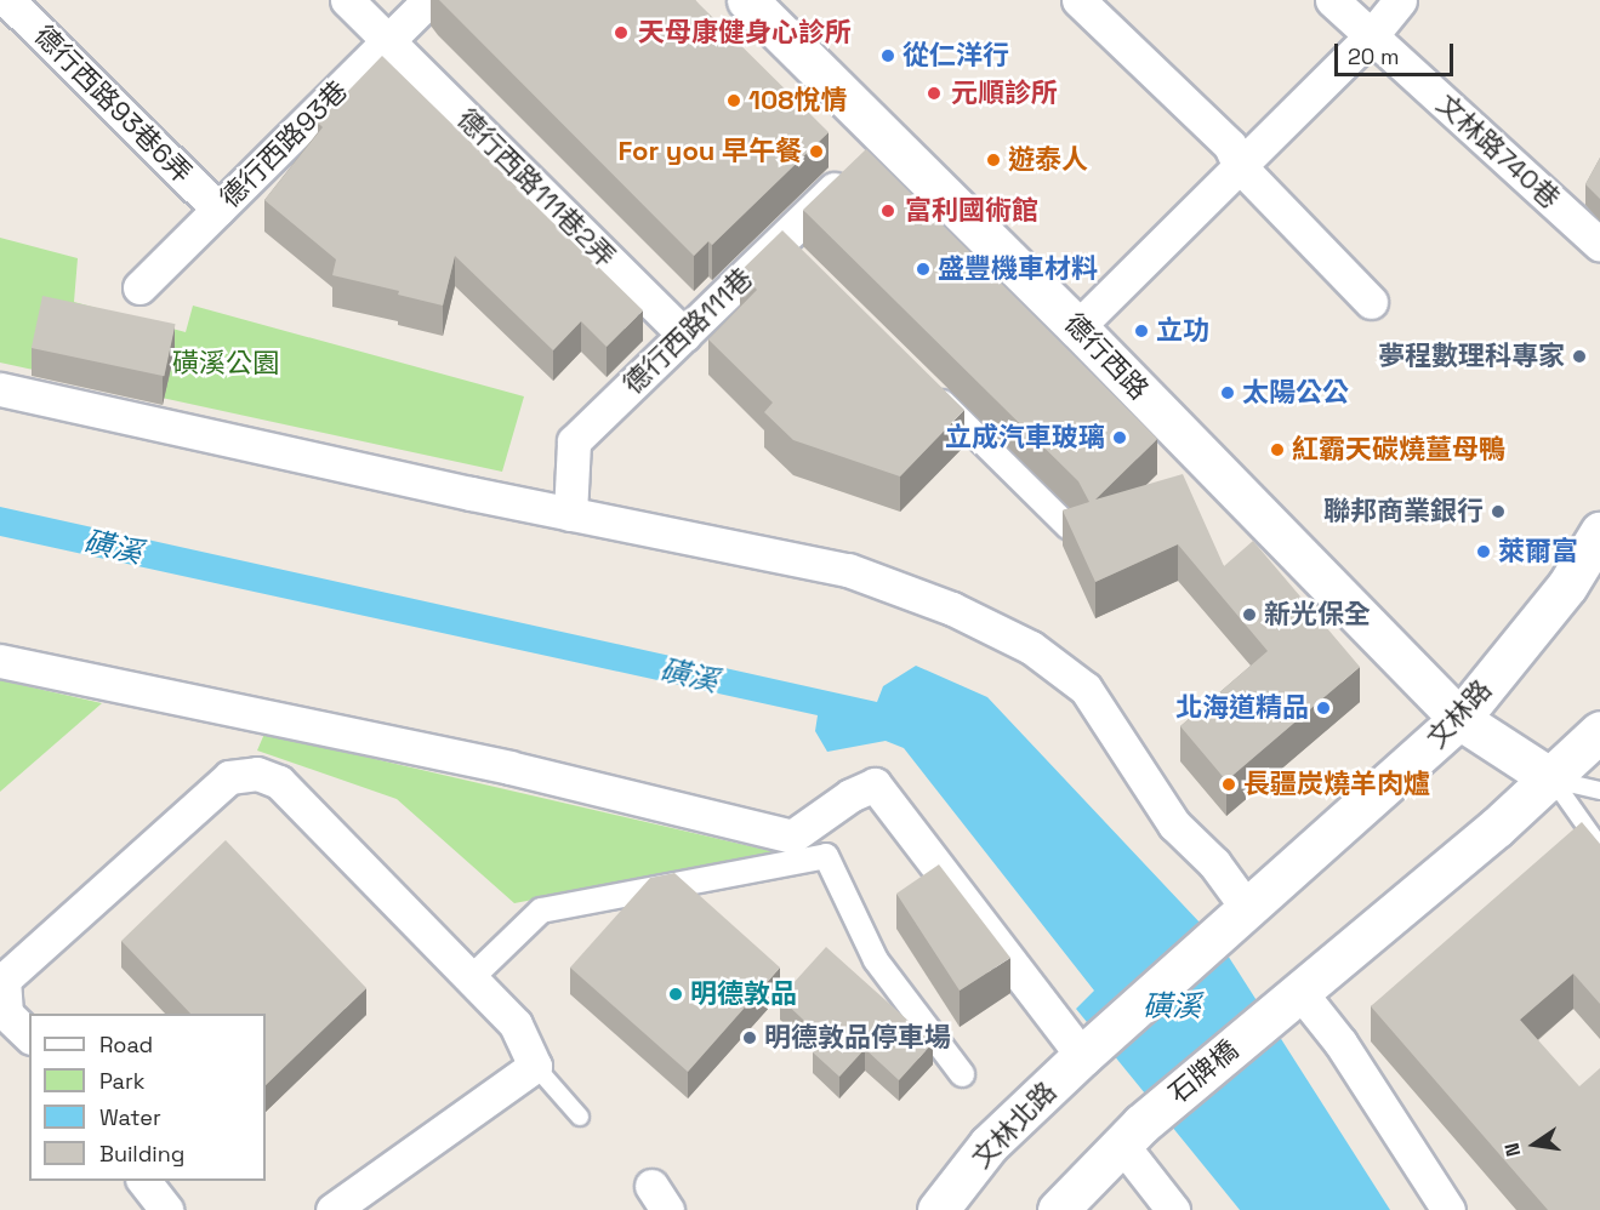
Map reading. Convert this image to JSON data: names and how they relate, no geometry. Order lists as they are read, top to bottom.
{
  "streets": {
    "main road": [
      "德行西路",
      "文林路",
      "石牌橋",
      "文林北路"
    ],
    "street": [
      "德行西路93巷6弄",
      "德行西路93巷",
      "文林路740巷",
      "德行西路111巷2弄",
      "德行西路111巷"
    ]
  },
  "crossings": [
    ["德行西路93巷6弄", "德行西路93巷"],
    ["德行西路93巷", "德行西路111巷2弄"],
    ["德行西路111巷2弄", "德行西路111巷"],
    ["德行西路111巷", "德行西路"],
    ["德行西路", "文林路"]
  ],
  "water": ["磺溪"],
  "parks": ["磺溪公園"],
  "places": [
    "天母康健身心診所",
    "從仁洋行",
    "元順診所",
    "108悅情",
    "For you 早午餐",
    "遊泰人",
    "富利國術館",
    "盛豐機車材料",
    "立功",
    "夢程數理科專家",
    "太陽公公",
    "立成汽車玻璃",
    "紅霸天碳燒薑母鴨",
    "聯邦商業銀行",
    "萊爾富",
    "新光保全",
    "北海道精品",
    "長疆炭燒羊肉爐",
    "明德敦品",
    "明德敦品停車場"
  ],
  "legend": [
    "Road",
    "Park",
    "Water",
    "Building"
  ],
  "scale_bar": "20 m",
  "north": "left"
}
